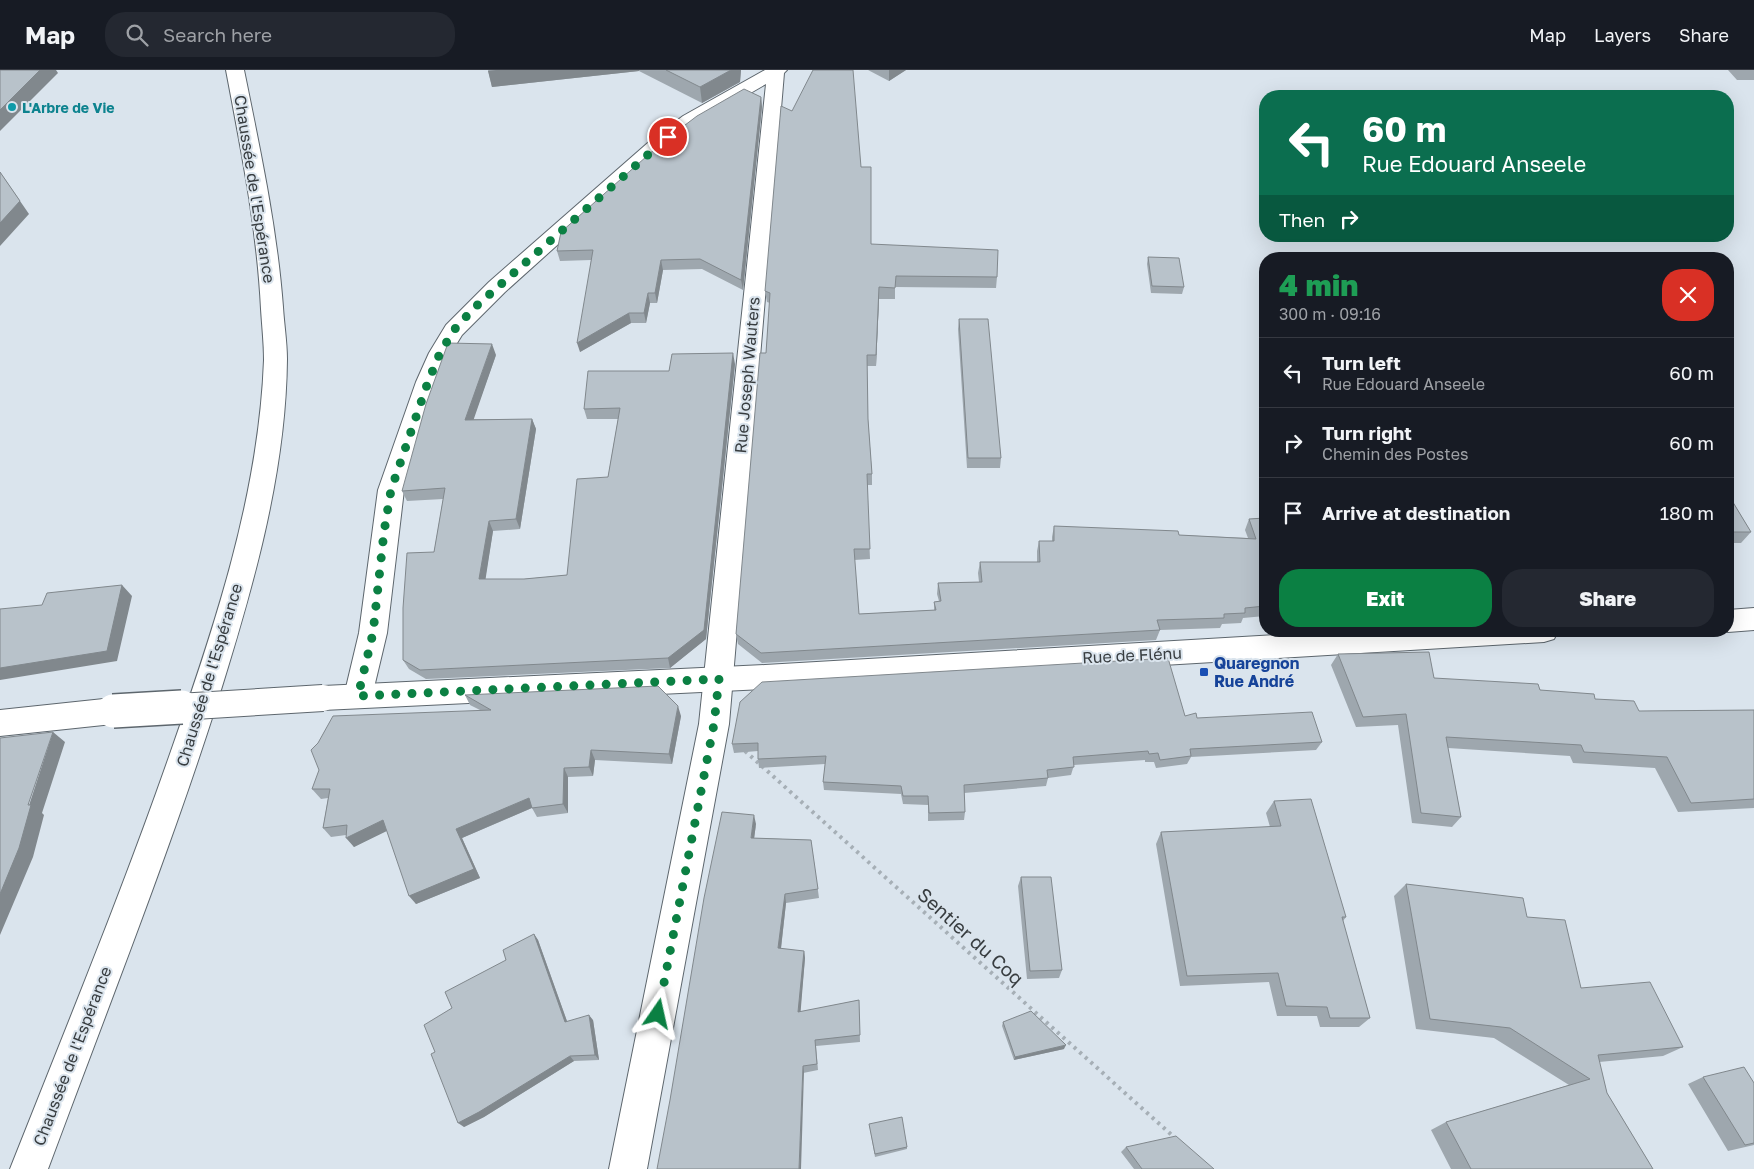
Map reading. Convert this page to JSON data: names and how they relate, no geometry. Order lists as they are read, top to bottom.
{
  "streets": {
    "street": ["Chaussée de l'Espérance", "Rue Joseph Wauters", "Rue de Flénu"],
    "path": ["Sentier du Coq"]
  },
  "crossings": [
    ["Rue Joseph Wauters", "Rue de Flénu"],
    ["Rue Joseph Wauters", "Sentier du Coq"]
  ],
  "places": {
    "other": ["L'Arbre de Vie"],
    "transit": ["Quaregnon Rue André"]
  },
  "page": {
    "header": "Map",
    "search": "Search here",
    "nav": ["Map", "Layers", "Share"],
    "turn": ["60 m", "Rue Edouard Anseele"],
    "then": "Then",
    "heading": ["4 min", "300 m · 09:16"],
    "list": [
      {
        "name": "Turn left",
        "note": "Rue Edouard Anseele",
        "value": "60 m"
      },
      {
        "name": "Turn right",
        "note": "Chemin des Postes",
        "value": "60 m"
      },
      {
        "name": "Arrive at destination",
        "value": "180 m"
      }
    ],
    "buttons": ["Exit", "Share"]
  }
}
